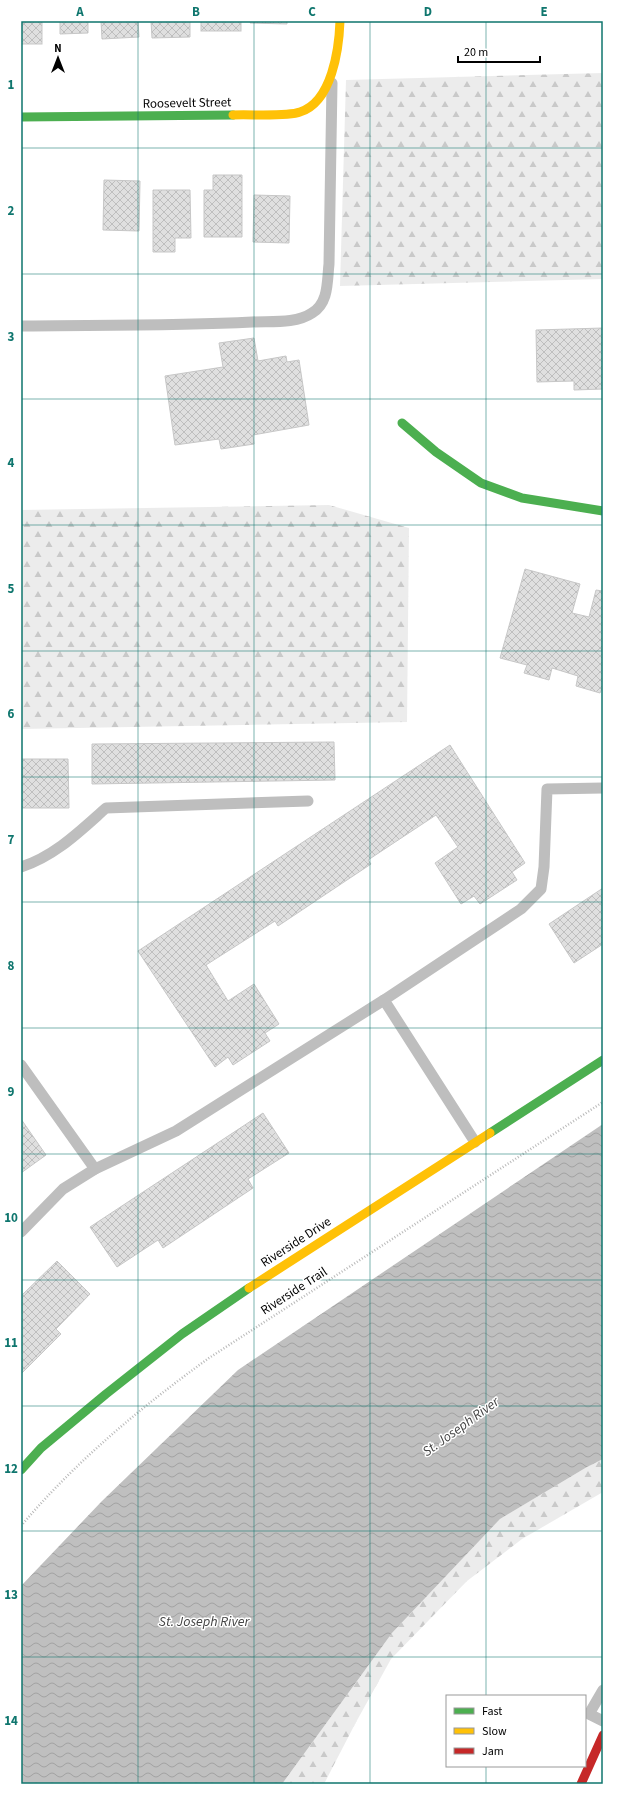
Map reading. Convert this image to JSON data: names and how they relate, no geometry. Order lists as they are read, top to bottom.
{
  "streets": {
    "street": ["Roosevelt Street", "Riverside Drive"],
    "path": ["Riverside Trail"]
  },
  "water": ["St. Joseph River"],
  "legend": ["Fast", "Slow", "Jam"],
  "scale_bar": "20 m",
  "north": "top",
  "grid": {
    "columns": [
      "A",
      "B",
      "C",
      "D",
      "E"
    ],
    "rows": [
      "1",
      "2",
      "3",
      "4",
      "5",
      "6",
      "7",
      "8",
      "9",
      "10",
      "11",
      "12",
      "13",
      "14"
    ]
  }
}
